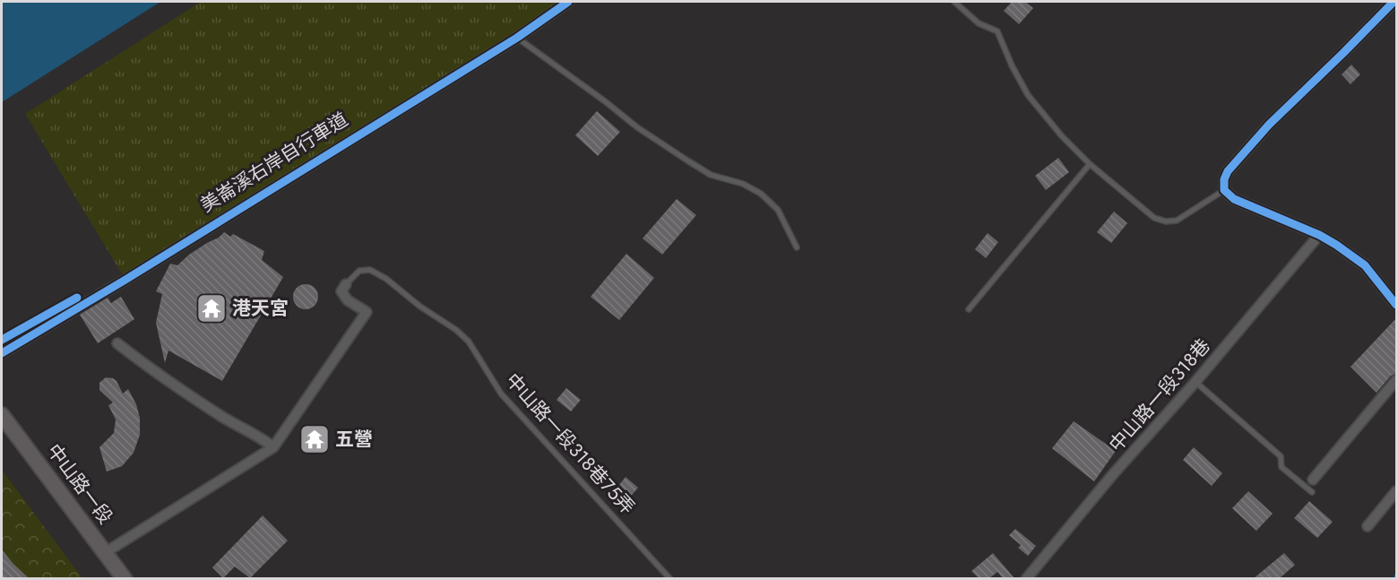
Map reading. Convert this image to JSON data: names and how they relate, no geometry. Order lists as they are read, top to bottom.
{
  "streets": {
    "street": ["中山路一段318巷", "中山路一段"],
    "lane": ["中山路一段318巷75弄"],
    "cycle path": ["美崙溪右岸自行車道"]
  },
  "places": {
    "temple": ["港天宮", "五營"]
  }
}
